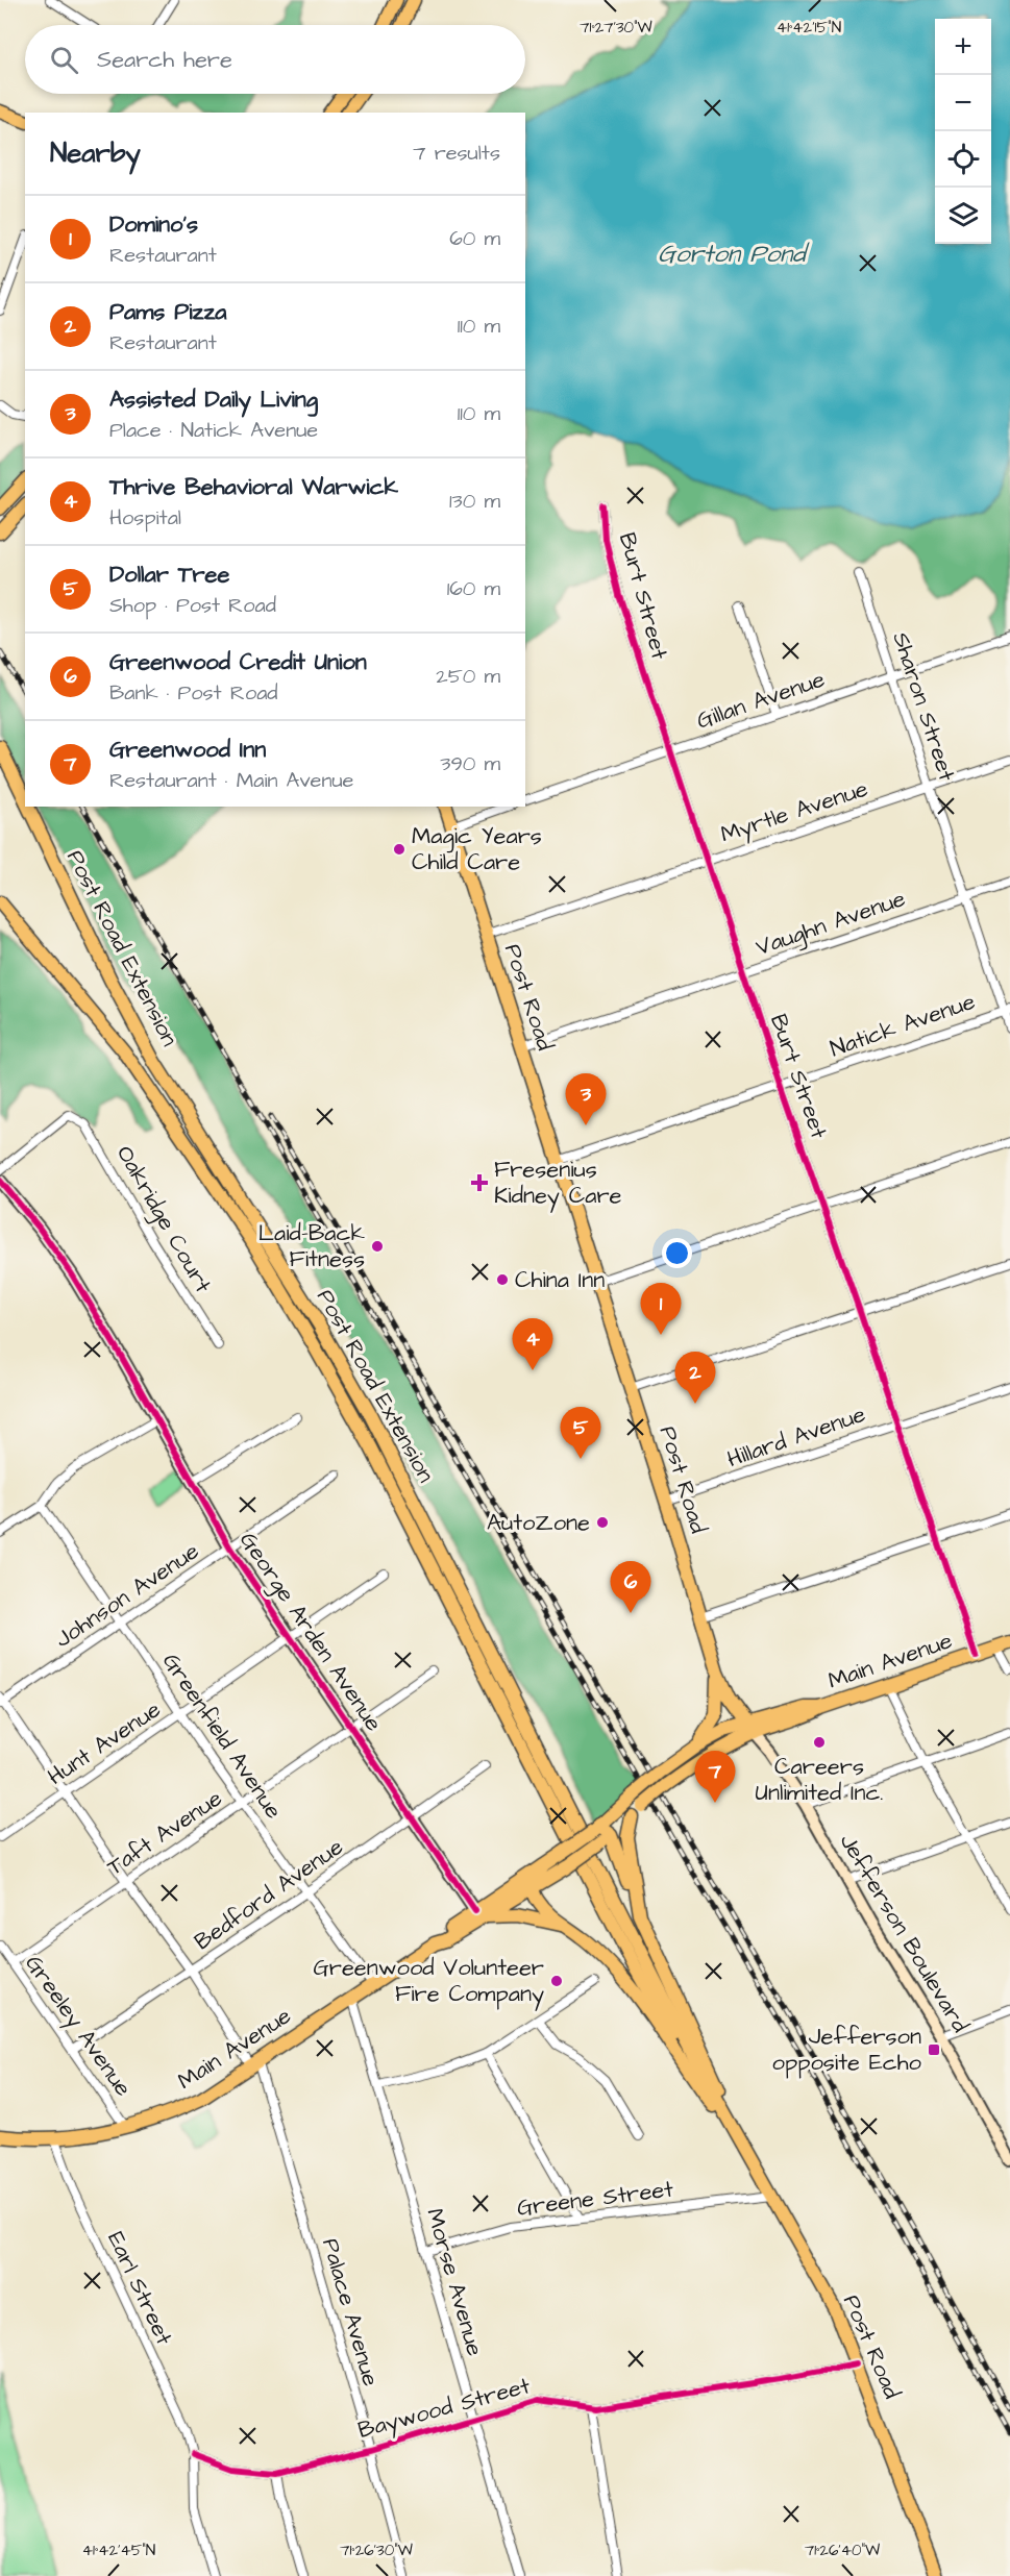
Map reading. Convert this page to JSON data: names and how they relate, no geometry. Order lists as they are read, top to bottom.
{
  "streets": {
    "main road": ["Post Road Extension", "Post Road", "Main Avenue"],
    "street": [
      "Burt Street",
      "Gillan Avenue",
      "Sharon Street",
      "Myrtle Avenue",
      "Vaughn Avenue",
      "Natick Avenue",
      "Oakridge Court",
      "Hillard Avenue",
      "Johnson Avenue",
      "George Arden Avenue",
      "Greenfield Avenue",
      "Hunt Avenue",
      "Taft Avenue",
      "Bedford Avenue",
      "Jefferson Boulevard",
      "Greeley Avenue",
      "Greene Street",
      "Morse Avenue",
      "Earl Street",
      "Palace Avenue",
      "Baywood Street"
    ]
  },
  "crossings": [
    ["Burt Street", "Gillan Avenue"],
    ["Burt Street", "Myrtle Avenue"],
    ["Burt Street", "Vaughn Avenue"],
    ["Burt Street", "Natick Avenue"],
    ["Burt Street", "Hillard Avenue"],
    ["Burt Street", "Main Avenue"],
    ["Gillan Avenue", "Sharon Street"],
    ["Sharon Street", "Myrtle Avenue"],
    ["Sharon Street", "Vaughn Avenue"],
    ["Sharon Street", "Natick Avenue"],
    ["Myrtle Avenue", "Post Road"],
    ["Vaughn Avenue", "Post Road"],
    ["Post Road Extension", "Post Road"],
    ["Post Road", "Natick Avenue"],
    ["Post Road", "Hillard Avenue"],
    ["Post Road", "Main Avenue"],
    ["Post Road", "Jefferson Boulevard"],
    ["Post Road", "Greene Street"],
    ["Post Road", "Baywood Street"],
    ["Johnson Avenue", "George Arden Avenue"],
    ["Johnson Avenue", "Greenfield Avenue"],
    ["Johnson Avenue", "Palace Avenue"],
    ["George Arden Avenue", "Main Avenue"],
    ["George Arden Avenue", "Hunt Avenue"],
    ["George Arden Avenue", "Taft Avenue"],
    ["George Arden Avenue", "Bedford Avenue"],
    ["Main Avenue", "Greenfield Avenue"],
    ["Main Avenue", "Jefferson Boulevard"],
    ["Main Avenue", "Greeley Avenue"],
    ["Main Avenue", "Morse Avenue"],
    ["Main Avenue", "Earl Street"],
    ["Main Avenue", "Palace Avenue"],
    ["Greenfield Avenue", "Hunt Avenue"],
    ["Greenfield Avenue", "Taft Avenue"],
    ["Greenfield Avenue", "Bedford Avenue"],
    ["Hunt Avenue", "Palace Avenue"],
    ["Taft Avenue", "Greeley Avenue"],
    ["Taft Avenue", "Palace Avenue"],
    ["Bedford Avenue", "Greeley Avenue"],
    ["Bedford Avenue", "Palace Avenue"],
    ["Greene Street", "Morse Avenue"],
    ["Morse Avenue", "Baywood Street"],
    ["Earl Street", "Baywood Street"],
    ["Palace Avenue", "Baywood Street"]
  ],
  "water": ["Gorton Pond"],
  "places": {
    "other": [
      "Magic Years Child Care",
      "Laid-Back Fitness",
      "China Inn",
      "AutoZone",
      "Careers Unlimited Inc.",
      "Greenwood Volunteer Fire Company"
    ],
    "health": ["Fresenius Kidney Care"],
    "transit": ["Jefferson opposite Echo"]
  },
  "page": {
    "map_buttons": ["+", "−"],
    "search": "Search here",
    "heading": ["Nearby", "7 results"],
    "list": [
      {
        "mark": "1",
        "name": "Domino's",
        "note": "Restaurant",
        "value": "60 m"
      },
      {
        "mark": "2",
        "name": "Pams Pizza",
        "note": "Restaurant",
        "value": "110 m"
      },
      {
        "mark": "3",
        "name": "Assisted Daily Living",
        "note": "Place · Natick Avenue",
        "value": "110 m"
      },
      {
        "mark": "4",
        "name": "Thrive Behavioral Warwick",
        "note": "Hospital",
        "value": "130 m"
      },
      {
        "mark": "5",
        "name": "Dollar Tree",
        "note": "Shop · Post Road",
        "value": "160 m"
      },
      {
        "mark": "6",
        "name": "Greenwood Credit Union",
        "note": "Bank · Post Road",
        "value": "250 m"
      },
      {
        "mark": "7",
        "name": "Greenwood Inn",
        "note": "Restaurant · Main Avenue",
        "value": "390 m"
      }
    ],
    "pins": [
      "3",
      "1",
      "4",
      "2",
      "5",
      "6",
      "7"
    ]
  },
  "coordinates": [
    "71°27'30\"W",
    "41°42'15\"N",
    "41°42'45\"N",
    "71°26'30\"W",
    "71°26'40\"W"
  ]
}
